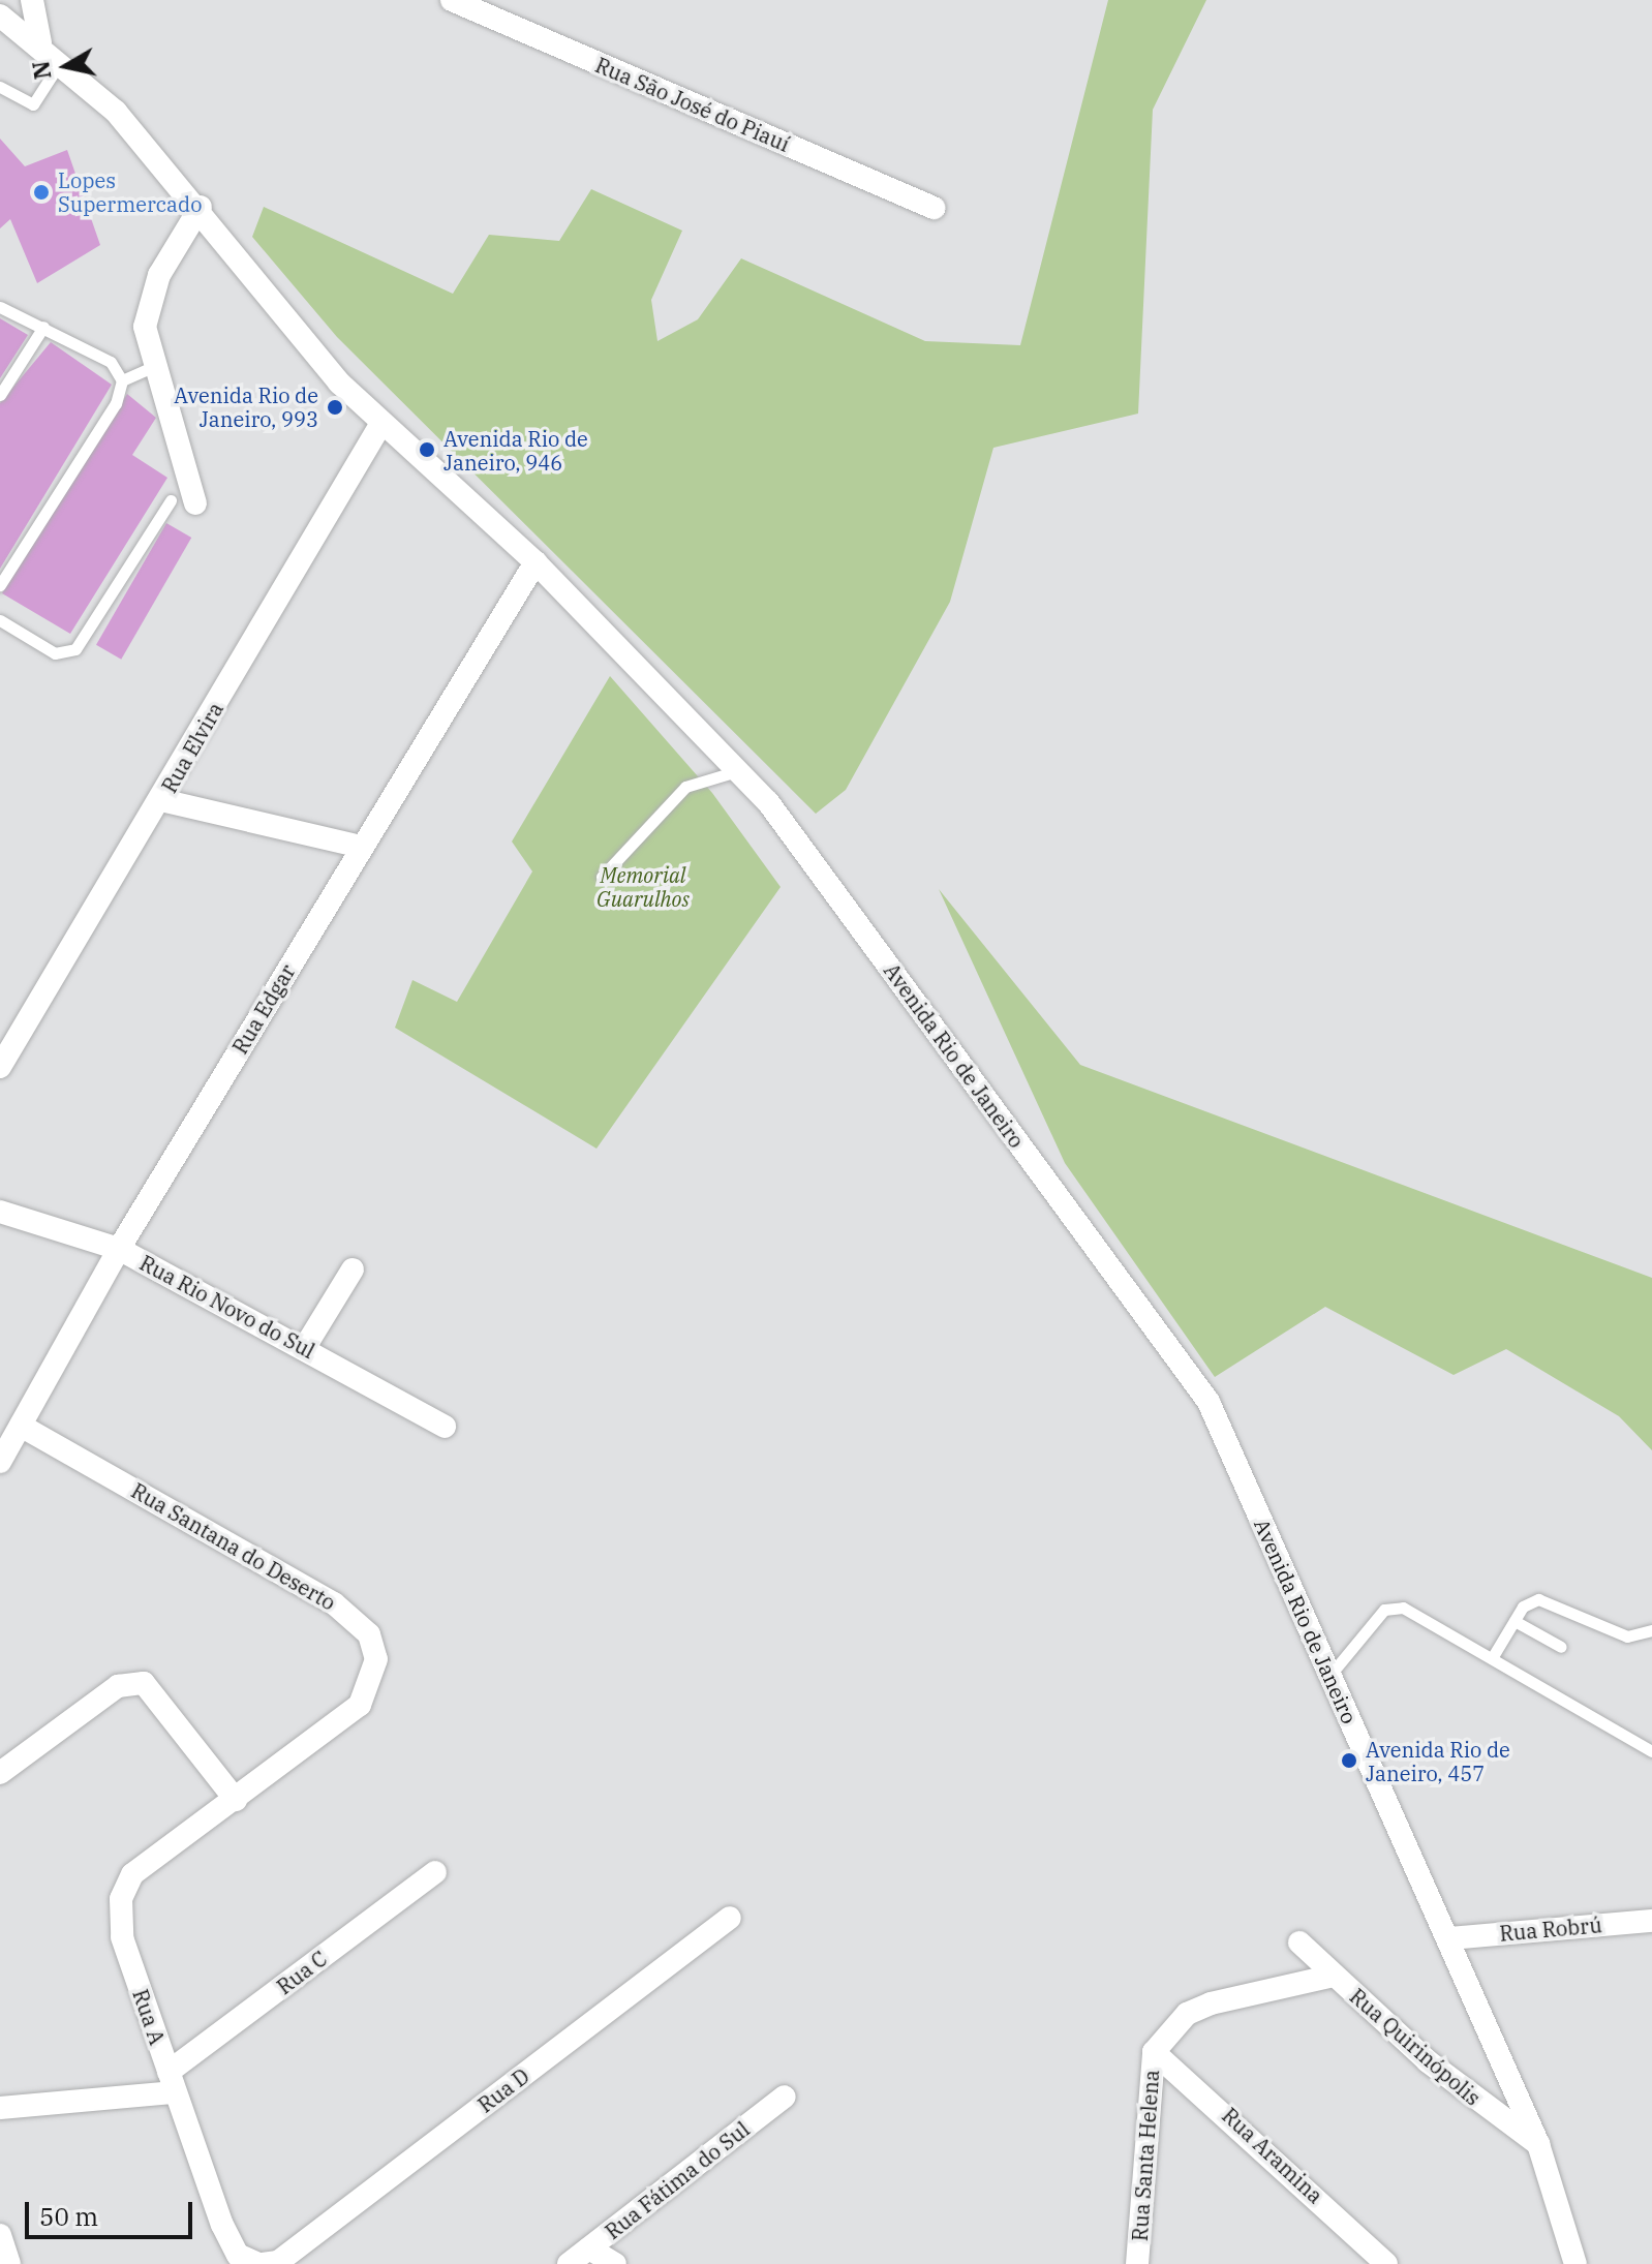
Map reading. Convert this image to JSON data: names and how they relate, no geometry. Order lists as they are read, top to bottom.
{
  "streets": {
    "street": [
      "Rua São José do Piauí",
      "Rua Elvira",
      "Rua Edgar",
      "Avenida Rio de Janeiro",
      "Rua Rio Novo do Sul",
      "Rua Santana do Deserto",
      "Rua Robrú",
      "Rua C",
      "Rua A",
      "Rua Quirinópolis",
      "Rua D",
      "Rua Santa Helena",
      "Rua Aramina",
      "Rua Fátima do Sul"
    ]
  },
  "crossings": [
    ["Rua Elvira", "Avenida Rio de Janeiro"],
    ["Rua Edgar", "Avenida Rio de Janeiro"],
    ["Rua Edgar", "Rua Rio Novo do Sul"],
    ["Rua Edgar", "Rua Santana do Deserto"],
    ["Avenida Rio de Janeiro", "Rua Robrú"],
    ["Avenida Rio de Janeiro", "Rua Quirinópolis"],
    ["Rua Santana do Deserto", "Rua A"],
    ["Rua C", "Rua A"],
    ["Rua A", "Rua D"],
    ["Rua Quirinópolis", "Rua Santa Helena"],
    ["Rua Santa Helena", "Rua Aramina"]
  ],
  "parks": ["Memorial Guarulhos"],
  "places": [
    "Lopes Supermercado",
    "Avenida Rio de Janeiro, 993",
    "Avenida Rio de Janeiro, 946",
    "Avenida Rio de Janeiro, 457"
  ],
  "scale_bar": "50 m",
  "north": "left"
}
